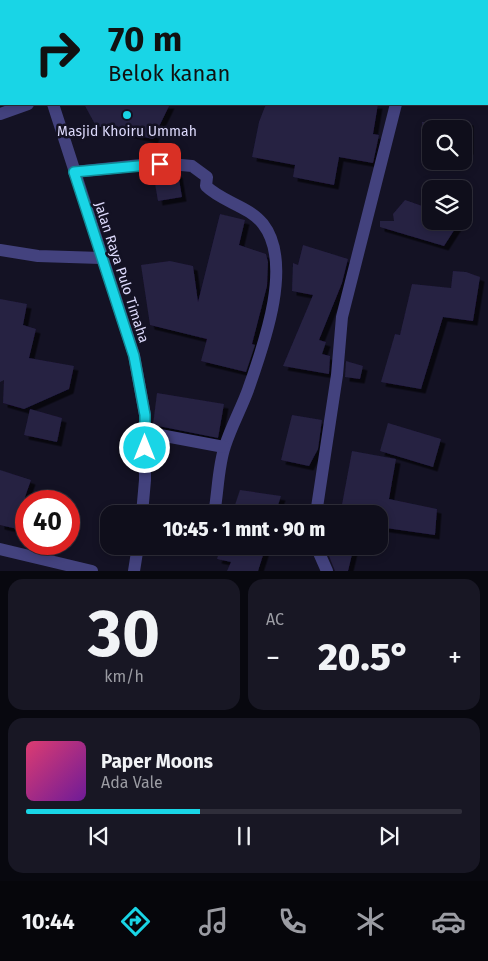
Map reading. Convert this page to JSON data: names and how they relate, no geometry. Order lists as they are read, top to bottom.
{
  "streets": {
    "street": ["Jalan Raya Pulo Timaha"]
  },
  "places": ["Masjid Khoiru Ummah"],
  "page": {
    "turn": ["70 m", "Belok kanan"],
    "limit": "40",
    "trip": "10:45 · 1 mnt · 90 m",
    "tile": [
      ["30", "km/h"],
      "AC"
    ],
    "heat": ["−", "20.5°", "+"],
    "song": ["Paper Moons", "Ada Vale"],
    "tabs": "10:44"
  }
}
